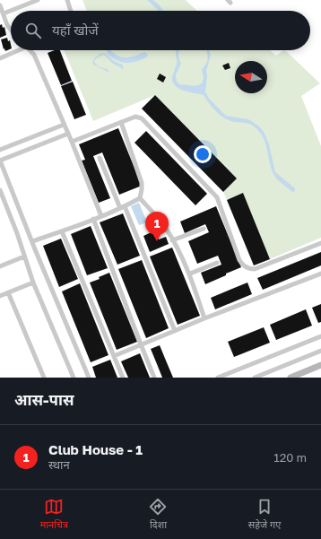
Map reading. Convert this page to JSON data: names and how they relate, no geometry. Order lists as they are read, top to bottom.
{
  "north": "left",
  "page": {
    "search": "यहाँ खोजें",
    "pins": "1",
    "heading": "आस-पास",
    "list": [
      {
        "mark": "1",
        "name": "Club House - 1",
        "note": "स्थान",
        "value": "120 m"
      }
    ],
    "nav": ["मानचित्र", "दिशा", "सहेजे गए"]
  }
}
